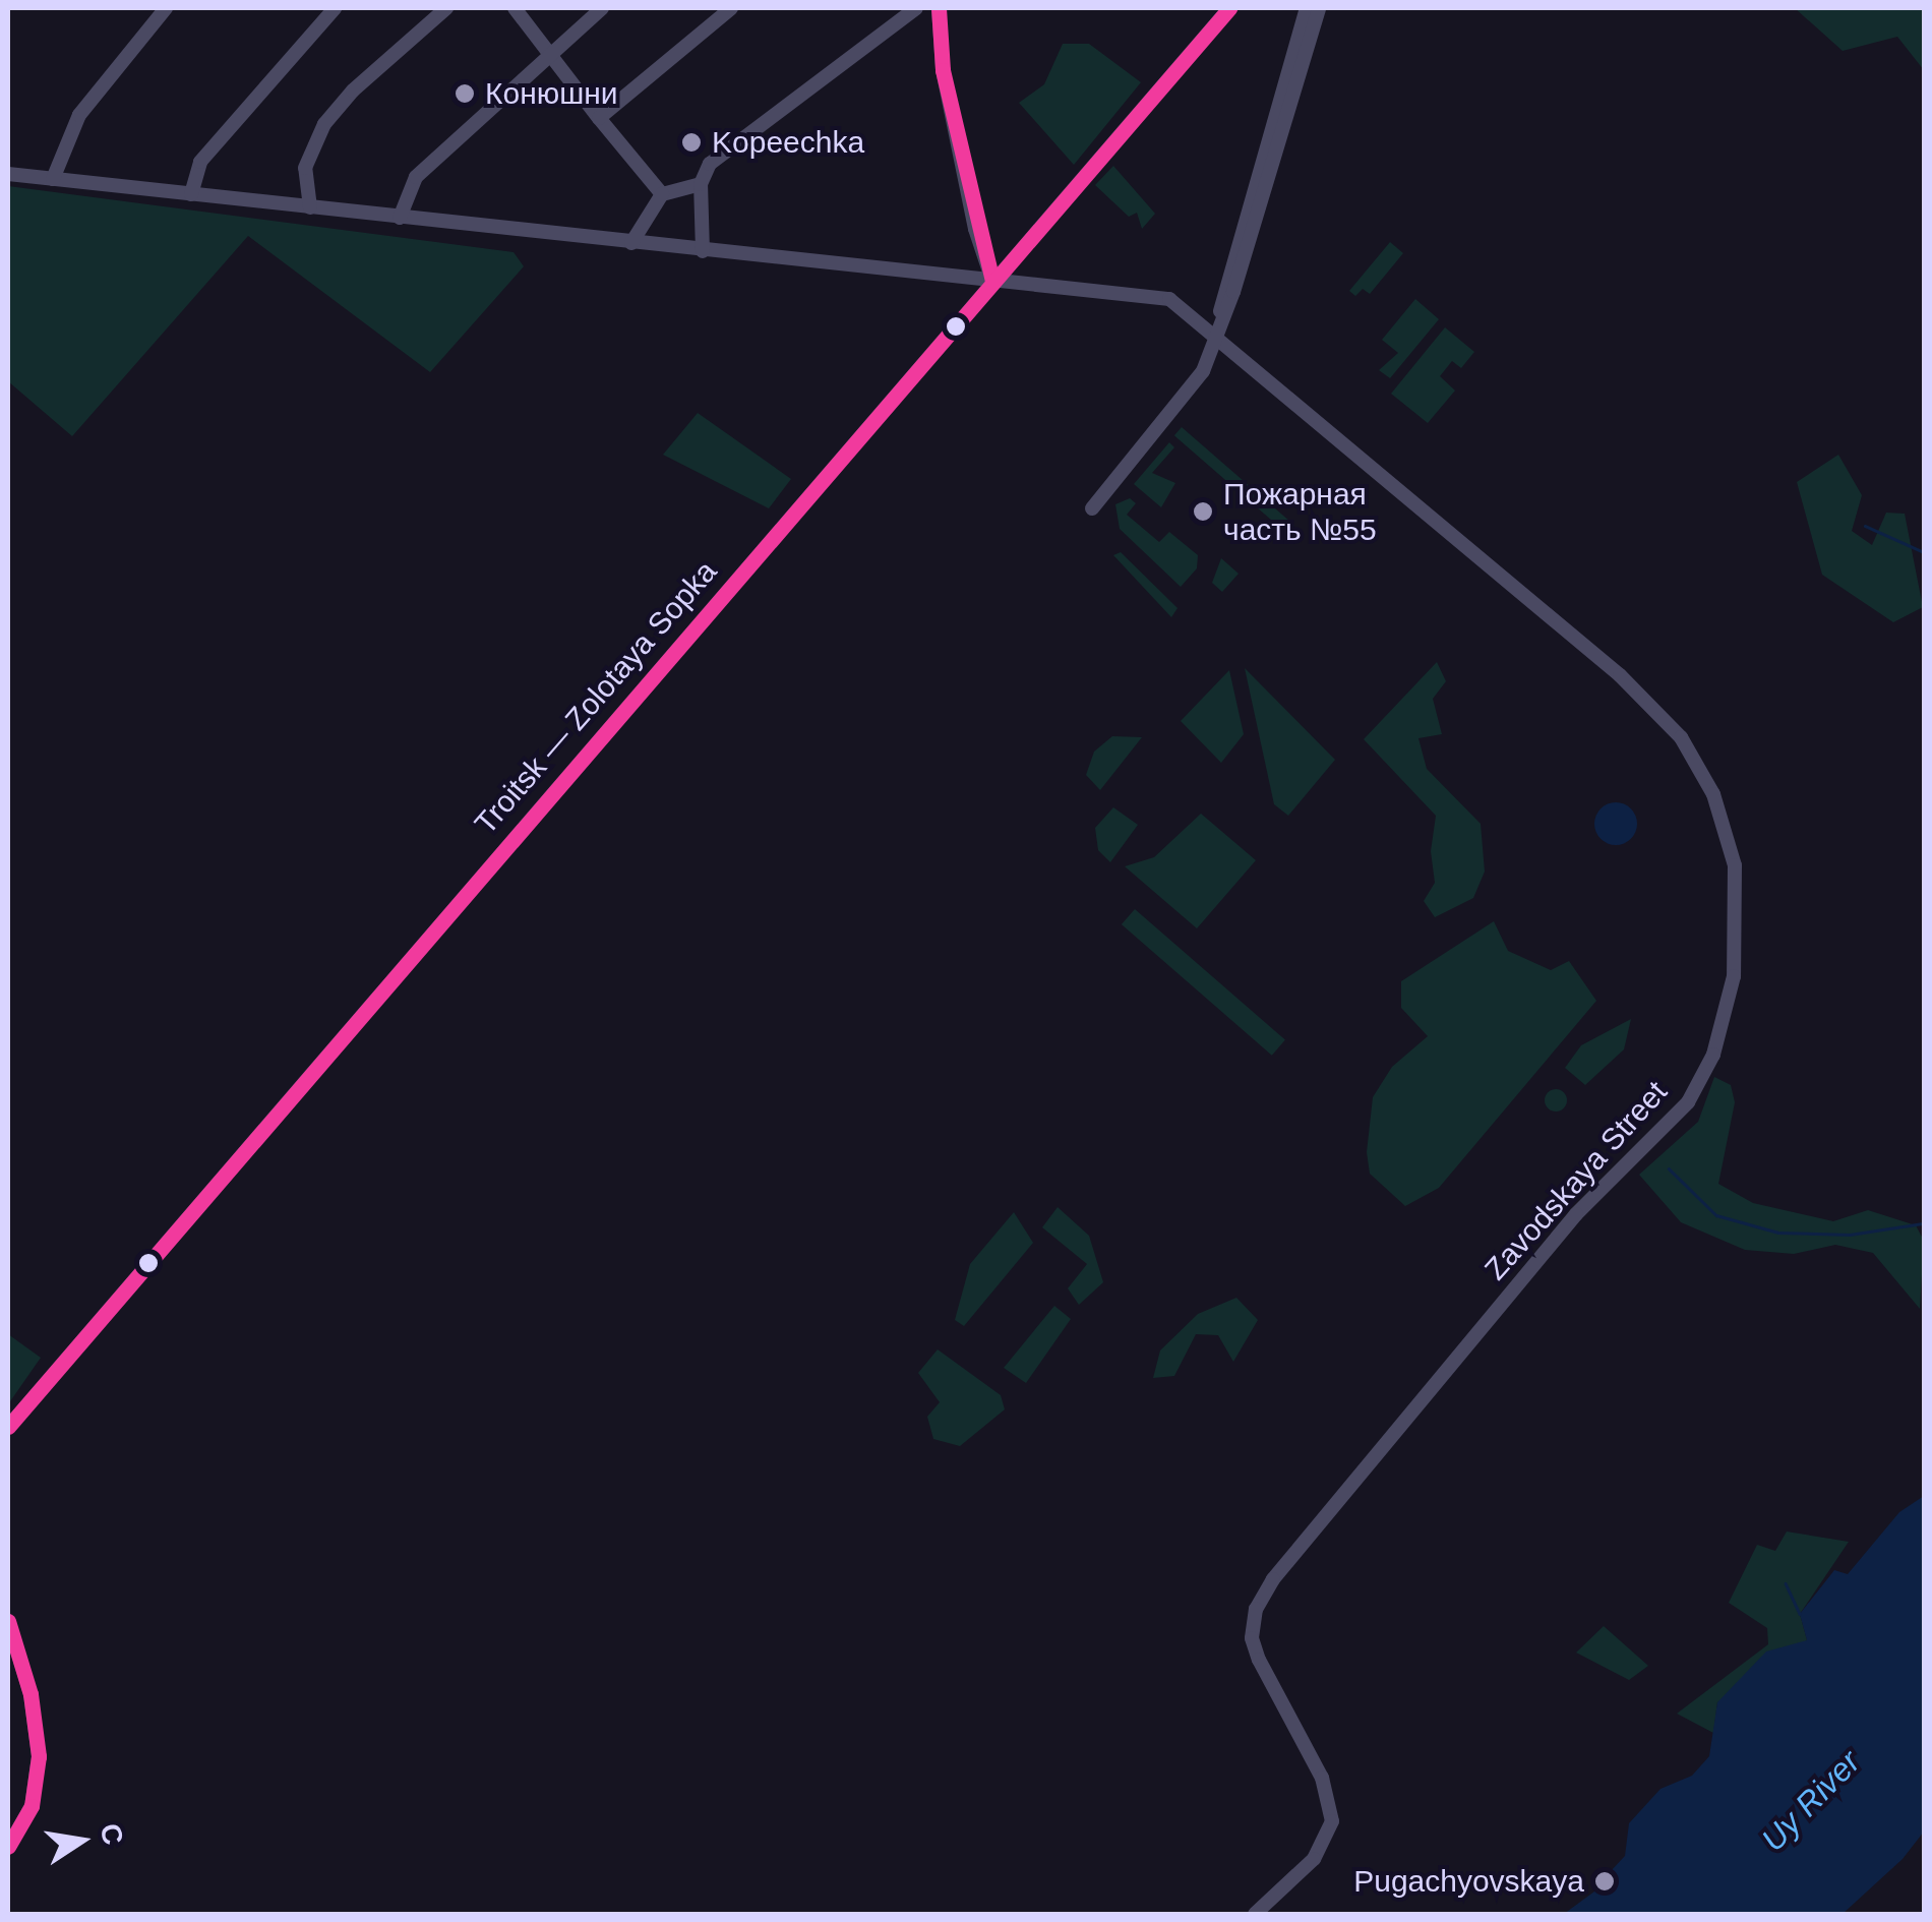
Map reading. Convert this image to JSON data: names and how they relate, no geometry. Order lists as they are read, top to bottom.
{
  "streets": {
    "street": ["Troitsk — Zolotaya Sopka", "Zavodskaya Street"]
  },
  "crossings": [
    ["Troitsk — Zolotaya Sopka", "Zavodskaya Street"]
  ],
  "water": ["Uy River"],
  "places": [
    "Конюшни",
    "Kopeechka",
    "Пожарная часть №55",
    "Pugachyovskaya"
  ],
  "north": "right"
}
